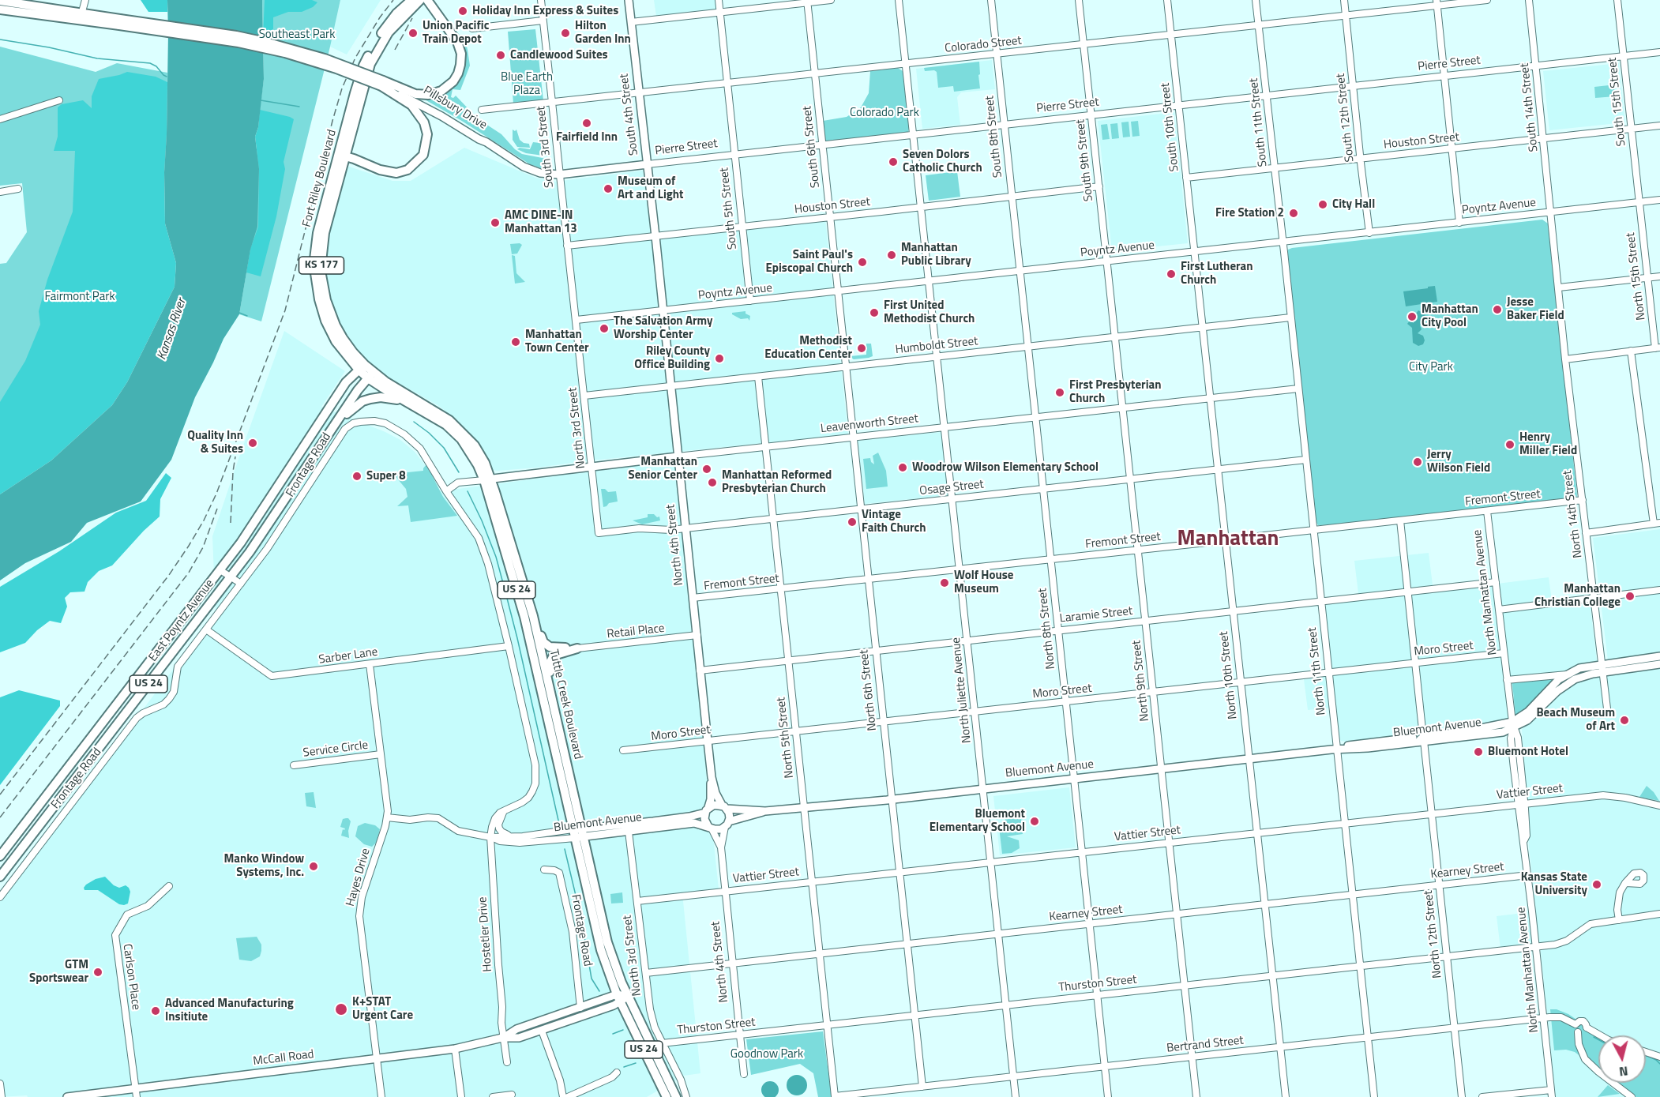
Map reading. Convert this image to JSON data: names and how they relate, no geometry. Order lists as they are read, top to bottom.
{
  "streets": {
    "highway": [
      "Pillsbury Drive",
      "Fort Riley Boulevard",
      "KS 177",
      "US 24",
      "East Poyntz Avenue",
      "Tuttle Creek Boulevard"
    ],
    "main road": [
      "Pierre Street",
      "South 4th Street",
      "Leavenworth Street",
      "North 4th Street",
      "Bluemont Avenue",
      "McCall Road"
    ],
    "street": [
      "Colorado Street",
      "South 15th Street",
      "South 14th Street",
      "South 12th Street",
      "South 11th Street",
      "South 10th Street",
      "South 8th Street",
      "Houston Street",
      "South 3rd Street",
      "South 6th Street",
      "South 9th Street",
      "Poyntz Avenue",
      "South 5th Street",
      "North 15th Street",
      "Humboldt Street",
      "North 3rd Street",
      "Frontage Road",
      "Osage Street",
      "Fremont Street",
      "North 14th Street",
      "North Manhattan Avenue",
      "Laramie Street",
      "North 8th Street",
      "Retail Place",
      "Moro Street",
      "Sarber Lane",
      "North 11th Street",
      "North 10th Street",
      "North 9th Street",
      "North 6th Street",
      "North Juliette Avenue",
      "North 5th Street",
      "Service Circle",
      "Vattier Street",
      "Kearney Street",
      "Hayes Drive",
      "Hostetler Drive",
      "North 12th Street",
      "Carlson Place",
      "Thurston Street",
      "Bertrand Street"
    ]
  },
  "crossings": [
    ["Colorado Street", "South 4th Street"],
    ["Colorado Street", "South 12th Street"],
    ["Colorado Street", "South 11th Street"],
    ["Colorado Street", "South 10th Street"],
    ["Colorado Street", "South 8th Street"],
    ["Colorado Street", "South 3rd Street"],
    ["Colorado Street", "South 6th Street"],
    ["Colorado Street", "South 9th Street"],
    ["Colorado Street", "South 5th Street"],
    ["Colorado Street", "North Juliette Avenue"],
    ["Pierre Street", "South 15th Street"],
    ["Pierre Street", "South 14th Street"],
    ["Pierre Street", "Pillsbury Drive"],
    ["Pierre Street", "South 4th Street"],
    ["Pierre Street", "South 12th Street"],
    ["Pierre Street", "South 11th Street"],
    ["Pierre Street", "South 10th Street"],
    ["Pierre Street", "South 8th Street"],
    ["Pierre Street", "South 3rd Street"],
    ["Pierre Street", "South 6th Street"],
    ["Pierre Street", "South 9th Street"],
    ["Pierre Street", "South 5th Street"],
    ["Pierre Street", "North Juliette Avenue"],
    ["South 15th Street", "Houston Street"],
    ["South 15th Street", "Poyntz Avenue"],
    ["South 15th Street", "North 15th Street"],
    ["South 14th Street", "Houston Street"],
    ["South 14th Street", "Poyntz Avenue"],
    ["South 14th Street", "North 14th Street"],
    ["South 4th Street", "Houston Street"],
    ["South 4th Street", "Poyntz Avenue"],
    ["South 4th Street", "North 4th Street"],
    ["South 12th Street", "Houston Street"],
    ["South 12th Street", "Poyntz Avenue"],
    ["South 11th Street", "Houston Street"],
    ["South 11th Street", "Poyntz Avenue"],
    ["South 11th Street", "North 11th Street"],
    ["South 10th Street", "Houston Street"],
    ["South 10th Street", "Poyntz Avenue"],
    ["South 10th Street", "North 10th Street"],
    ["South 8th Street", "Houston Street"],
    ["South 8th Street", "Poyntz Avenue"],
    ["South 8th Street", "North 8th Street"],
    ["Houston Street", "South 3rd Street"],
    ["Houston Street", "South 6th Street"],
    ["Houston Street", "South 9th Street"],
    ["Houston Street", "South 5th Street"],
    ["Houston Street", "North Juliette Avenue"],
    ["South 3rd Street", "Poyntz Avenue"],
    ["South 3rd Street", "North 3rd Street"],
    ["South 6th Street", "Poyntz Avenue"],
    ["South 6th Street", "North 6th Street"],
    ["South 9th Street", "Poyntz Avenue"],
    ["South 9th Street", "North 9th Street"],
    ["Fort Riley Boulevard", "East Poyntz Avenue"],
    ["Fort Riley Boulevard", "Tuttle Creek Boulevard"],
    ["Poyntz Avenue", "South 5th Street"],
    ["Poyntz Avenue", "North 15th Street"],
    ["Poyntz Avenue", "North 3rd Street"],
    ["Poyntz Avenue", "North 14th Street"],
    ["Poyntz Avenue", "North 4th Street"],
    ["Poyntz Avenue", "North 8th Street"],
    ["Poyntz Avenue", "North 11th Street"],
    ["Poyntz Avenue", "North 10th Street"],
    ["Poyntz Avenue", "North 9th Street"],
    ["Poyntz Avenue", "North 6th Street"],
    ["Poyntz Avenue", "North Juliette Avenue"],
    ["Humboldt Street", "North 3rd Street"],
    ["Humboldt Street", "North 4th Street"],
    ["Humboldt Street", "North 8th Street"],
    ["Humboldt Street", "North 11th Street"],
    ["Humboldt Street", "North 10th Street"],
    ["Humboldt Street", "North 9th Street"],
    ["Humboldt Street", "North 6th Street"],
    ["Humboldt Street", "North Juliette Avenue"],
    ["Humboldt Street", "North 5th Street"],
    ["Leavenworth Street", "North 3rd Street"],
    ["Leavenworth Street", "Frontage Road"],
    ["Leavenworth Street", "North 4th Street"],
    ["Leavenworth Street", "North 8th Street"],
    ["Leavenworth Street", "North 11th Street"],
    ["Leavenworth Street", "North 10th Street"],
    ["Leavenworth Street", "North 9th Street"],
    ["Leavenworth Street", "North 6th Street"],
    ["Leavenworth Street", "North Juliette Avenue"],
    ["Leavenworth Street", "Tuttle Creek Boulevard"],
    ["Leavenworth Street", "North 5th Street"],
    ["North 3rd Street", "Osage Street"],
    ["North 3rd Street", "Bluemont Avenue"],
    ["North 3rd Street", "Vattier Street"],
    ["North 3rd Street", "Kearney Street"],
    ["North 3rd Street", "Thurston Street"],
    ["Frontage Road", "Sarber Lane"],
    ["Frontage Road", "Hostetler Drive"],
    ["Frontage Road", "McCall Road"],
    ["Osage Street", "North 4th Street"],
    ["Osage Street", "North 8th Street"],
    ["Osage Street", "North 11th Street"],
    ["Osage Street", "North 10th Street"],
    ["Osage Street", "North 9th Street"],
    ["Osage Street", "North 6th Street"],
    ["Osage Street", "North Juliette Avenue"],
    ["Osage Street", "North 5th Street"],
    ["Fremont Street", "North 14th Street"],
    ["Fremont Street", "North 4th Street"],
    ["Fremont Street", "North Manhattan Avenue"],
    ["Fremont Street", "North 8th Street"],
    ["Fremont Street", "North 11th Street"],
    ["Fremont Street", "North 10th Street"],
    ["Fremont Street", "North 9th Street"],
    ["Fremont Street", "North 6th Street"],
    ["Fremont Street", "North Juliette Avenue"],
    ["Fremont Street", "North 5th Street"],
    ["Fremont Street", "North 12th Street"],
    ["North 4th Street", "Laramie Street"],
    ["North 4th Street", "Retail Place"],
    ["North 4th Street", "Moro Street"],
    ["North 4th Street", "Bluemont Avenue"],
    ["North 4th Street", "Vattier Street"],
    ["North 4th Street", "Kearney Street"],
    ["North 4th Street", "Thurston Street"],
    ["US 24", "East Poyntz Avenue"],
    ["US 24", "Tuttle Creek Boulevard"],
    ["North Manhattan Avenue", "Laramie Street"],
    ["North Manhattan Avenue", "Moro Street"],
    ["North Manhattan Avenue", "Bluemont Avenue"],
    ["North Manhattan Avenue", "Vattier Street"],
    ["North Manhattan Avenue", "Kearney Street"],
    ["North Manhattan Avenue", "Thurston Street"],
    ["North Manhattan Avenue", "Bertrand Street"],
    ["Laramie Street", "North 8th Street"],
    ["Laramie Street", "North 11th Street"],
    ["Laramie Street", "North 10th Street"],
    ["Laramie Street", "North 9th Street"],
    ["Laramie Street", "North 6th Street"],
    ["Laramie Street", "North Juliette Avenue"],
    ["Laramie Street", "North 5th Street"],
    ["Laramie Street", "North 12th Street"],
    ["East Poyntz Avenue", "Tuttle Creek Boulevard"],
    ["North 8th Street", "Moro Street"],
    ["North 8th Street", "Bluemont Avenue"],
    ["North 8th Street", "Vattier Street"],
    ["North 8th Street", "Kearney Street"],
    ["North 8th Street", "Thurston Street"],
    ["North 8th Street", "Bertrand Street"],
    ["Moro Street", "North 11th Street"],
    ["Moro Street", "North 10th Street"],
    ["Moro Street", "North 9th Street"],
    ["Moro Street", "North 6th Street"],
    ["Moro Street", "North Juliette Avenue"],
    ["Moro Street", "North 5th Street"],
    ["Moro Street", "North 12th Street"],
    ["Sarber Lane", "Hayes Drive"],
    ["North 11th Street", "Bluemont Avenue"],
    ["North 11th Street", "Vattier Street"],
    ["North 11th Street", "Kearney Street"],
    ["North 11th Street", "Thurston Street"],
    ["North 11th Street", "Bertrand Street"],
    ["North 10th Street", "Bluemont Avenue"],
    ["North 10th Street", "Vattier Street"],
    ["North 10th Street", "Kearney Street"],
    ["North 10th Street", "Thurston Street"],
    ["North 10th Street", "Bertrand Street"],
    ["North 9th Street", "Bluemont Avenue"],
    ["North 9th Street", "Vattier Street"],
    ["North 9th Street", "Kearney Street"],
    ["North 9th Street", "Thurston Street"],
    ["North 9th Street", "Bertrand Street"],
    ["North 6th Street", "Bluemont Avenue"],
    ["North 6th Street", "Vattier Street"],
    ["North 6th Street", "Kearney Street"],
    ["North 6th Street", "Thurston Street"],
    ["North 6th Street", "Bertrand Street"],
    ["North Juliette Avenue", "Bluemont Avenue"],
    ["North Juliette Avenue", "Vattier Street"],
    ["North Juliette Avenue", "Kearney Street"],
    ["North Juliette Avenue", "Thurston Street"],
    ["North Juliette Avenue", "Bertrand Street"],
    ["Tuttle Creek Boulevard", "Bluemont Avenue"],
    ["Tuttle Creek Boulevard", "McCall Road"],
    ["Bluemont Avenue", "North 5th Street"],
    ["Bluemont Avenue", "Hayes Drive"],
    ["Bluemont Avenue", "Hostetler Drive"],
    ["Bluemont Avenue", "North 12th Street"],
    ["North 5th Street", "Vattier Street"],
    ["North 5th Street", "Kearney Street"],
    ["North 5th Street", "Thurston Street"],
    ["North 5th Street", "Bertrand Street"],
    ["Service Circle", "Hayes Drive"],
    ["Vattier Street", "North 12th Street"],
    ["Kearney Street", "North 12th Street"],
    ["Hayes Drive", "McCall Road"],
    ["Hostetler Drive", "McCall Road"],
    ["North 12th Street", "Thurston Street"],
    ["North 12th Street", "Bertrand Street"],
    ["Carlson Place", "McCall Road"]
  ],
  "districts": ["Manhattan"],
  "water": ["Kansas River"],
  "parks": [
    "Southeast Park",
    "Blue Earth Plaza",
    "Colorado Park",
    "Fairmont Park",
    "City Park",
    "Goodnow Park"
  ],
  "places": [
    "Holiday Inn Express & Suites",
    "Union Pacific Train Depot",
    "Hilton Garden Inn",
    "Candlewood Suites",
    "Fairfield Inn",
    "Seven Dolors Catholic Church",
    "Museum of Art and Light",
    "City Hall",
    "Fire Station 2",
    "AMC DINE-IN Manhattan 13",
    "Manhattan Public Library",
    "Saint Paul's Episcopal Church",
    "First Lutheran Church",
    "Jesse Baker Field",
    "First United Methodist Church",
    "Manhattan City Pool",
    "The Salvation Army Worship Center",
    "Manhattan Town Center",
    "Methodist Education Center",
    "Riley County Office Building",
    "First Presbyterian Church",
    "Quality Inn & Suites",
    "Henry Miller Field",
    "Jerry Wilson Field",
    "Woodrow Wilson Elementary School",
    "Manhattan Senior Center",
    "Super 8",
    "Manhattan Reformed Presbyterian Church",
    "Vintage Faith Church",
    "Wolf House Museum",
    "Manhattan Christian College",
    "Beach Museum of Art",
    "Bluemont Hotel",
    "Bluemont Elementary School",
    "Manko Window Systems, Inc.",
    "Kansas State University",
    "GTM Sportswear",
    "K+STAT Urgent Care",
    "Advanced Manufacturing Insitiute"
  ],
  "north": "bottom"
}
